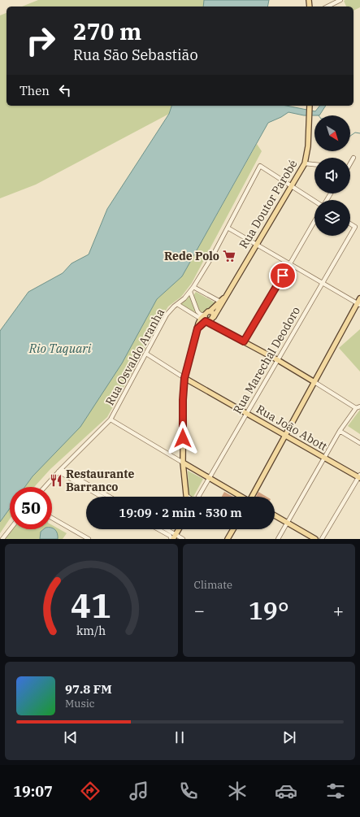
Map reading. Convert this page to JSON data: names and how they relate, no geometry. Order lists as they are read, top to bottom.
{
  "streets": {
    "main road": ["Rua Doutor Parobé", "Rua João Abott"],
    "street": ["Rua Osvaldo Aranha", "Rua Marechal Deodoro"]
  },
  "crossings": [
    ["Rua Doutor Parobé", "Rua Osvaldo Aranha"],
    ["Rua Osvaldo Aranha", "Rua João Abott"],
    ["Rua Marechal Deodoro", "Rua João Abott"]
  ],
  "water": ["Rio Taquari"],
  "places": {
    "supermarket": ["Rede Polo"],
    "restaurant": ["Restaurante Barranco"]
  },
  "north": "bottom right",
  "page": {
    "turn": ["270 m", "Rua São Sebastião"],
    "then": "Then",
    "limit": "50",
    "trip": "19:09 · 2 min · 530 m",
    "tile": "Climate",
    "heat": ["−", "19°", "+"],
    "song": ["97.8 FM", "Music"],
    "tabs": "19:07",
    "gauge": ["41", "km/h"]
  }
}
